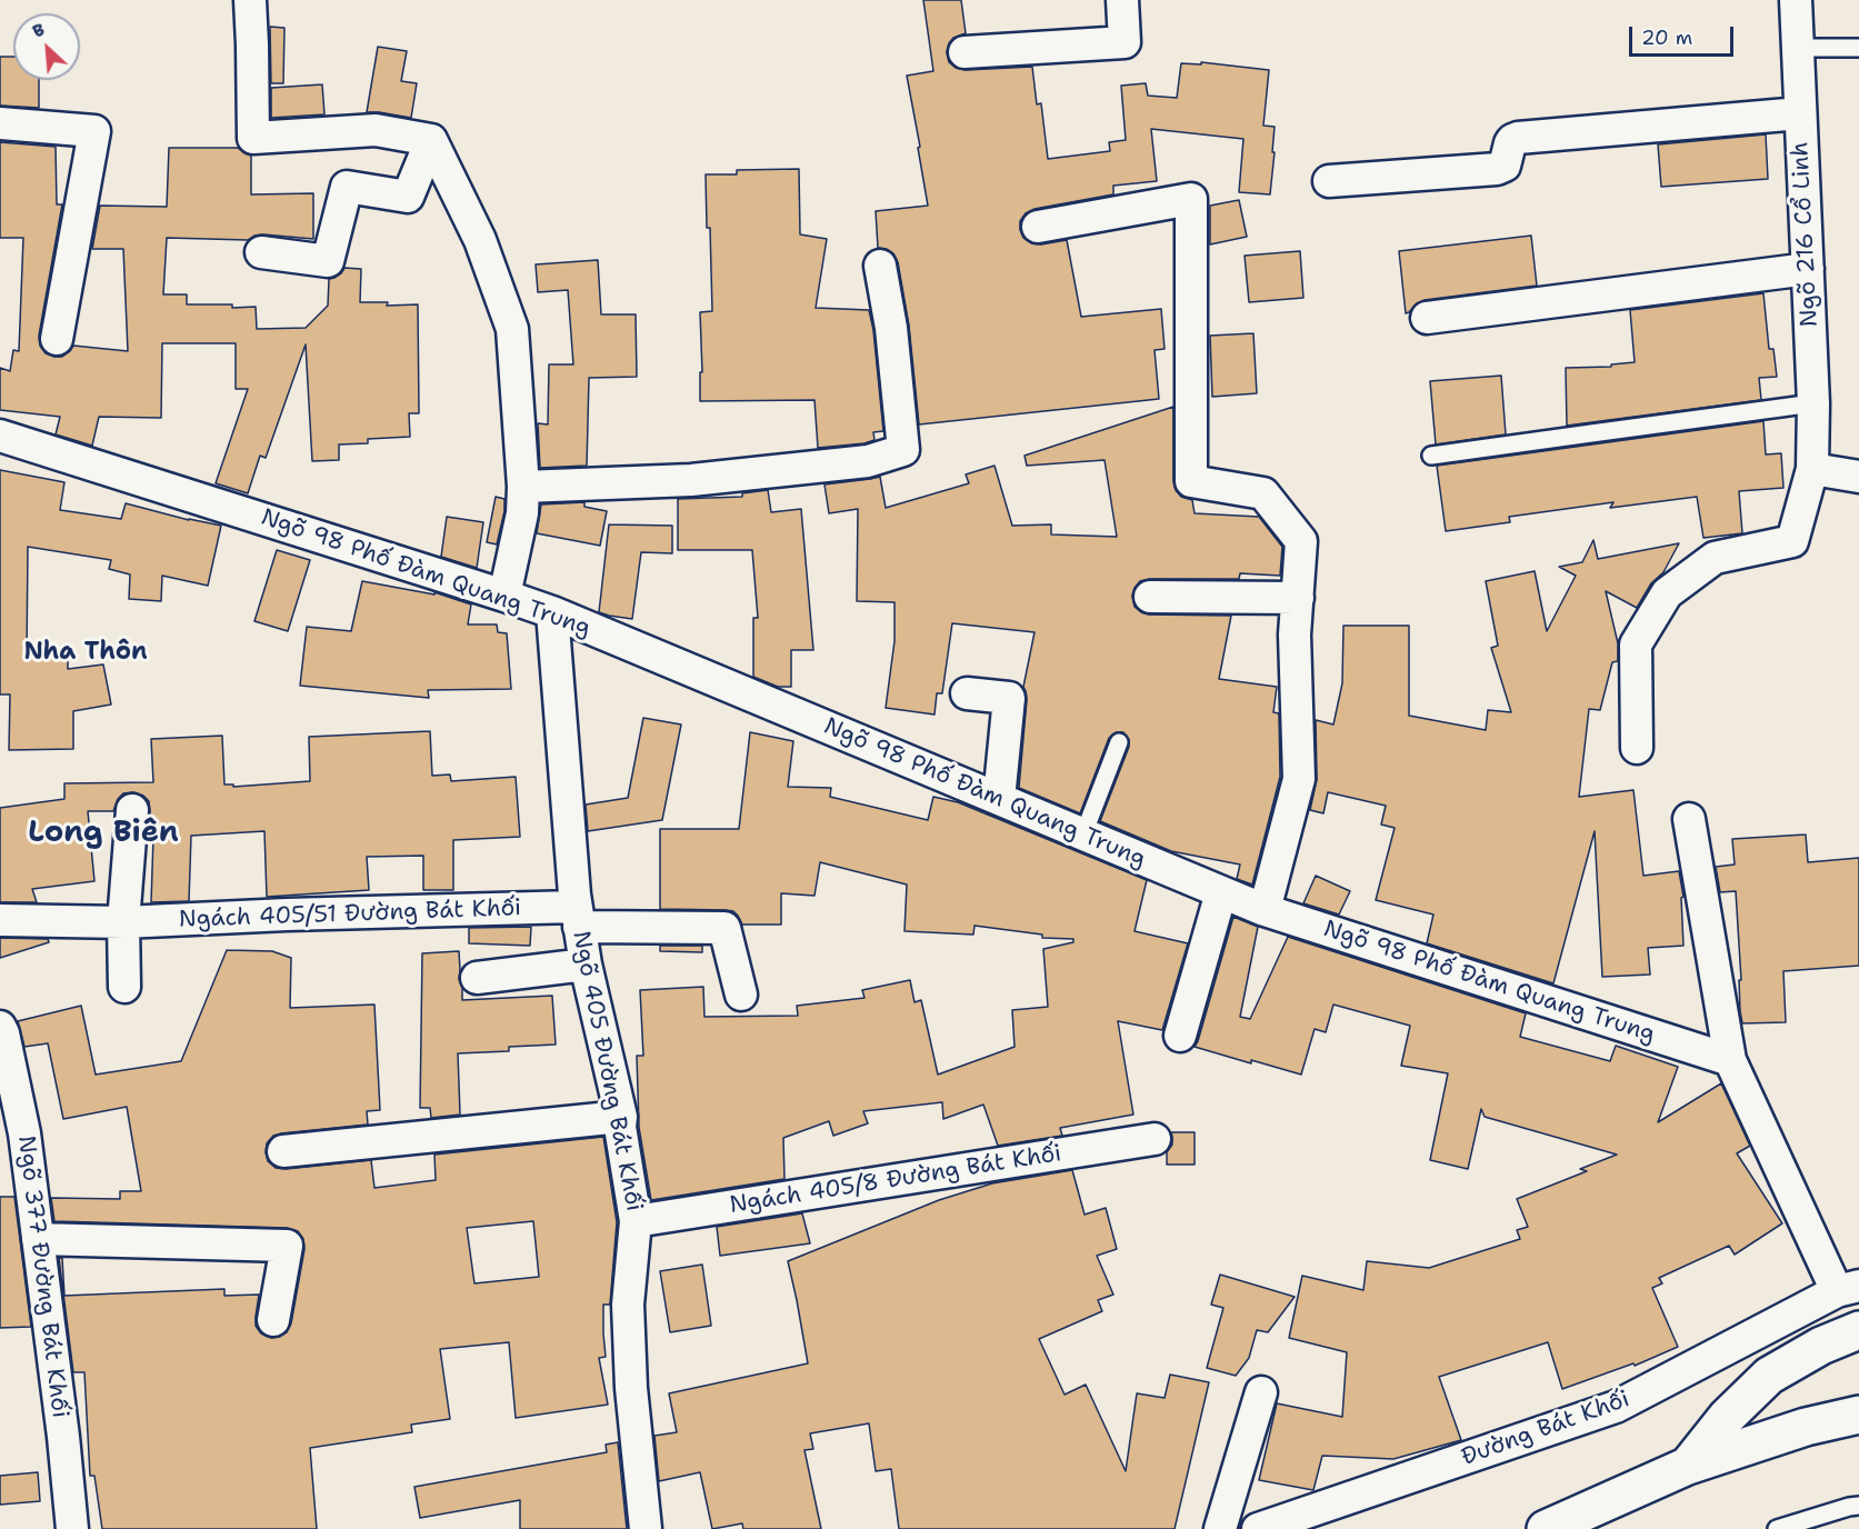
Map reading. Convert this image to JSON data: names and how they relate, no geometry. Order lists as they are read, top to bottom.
{
  "streets": {
    "street": [
      "Ngõ 216 Cổ Linh",
      "Ngõ 98 Phố Đàm Quang Trung",
      "Ngách 405/51 Đường Bát Khối",
      "Ngõ 405 Đường Bát Khối",
      "Ngách 405/8 Đường Bát Khối",
      "Ngõ 377 Đường Bát Khối",
      "Đường Bát Khối"
    ]
  },
  "crossings": [
    ["Ngõ 98 Phố Đàm Quang Trung", "Ngõ 405 Đường Bát Khối"],
    ["Ngách 405/51 Đường Bát Khối", "Ngõ 405 Đường Bát Khối"],
    ["Ngõ 405 Đường Bát Khối", "Ngách 405/8 Đường Bát Khối"]
  ],
  "districts": ["Nha Thôn", "Long Biên"],
  "scale_bar": "20 m",
  "north": "top left"
}
